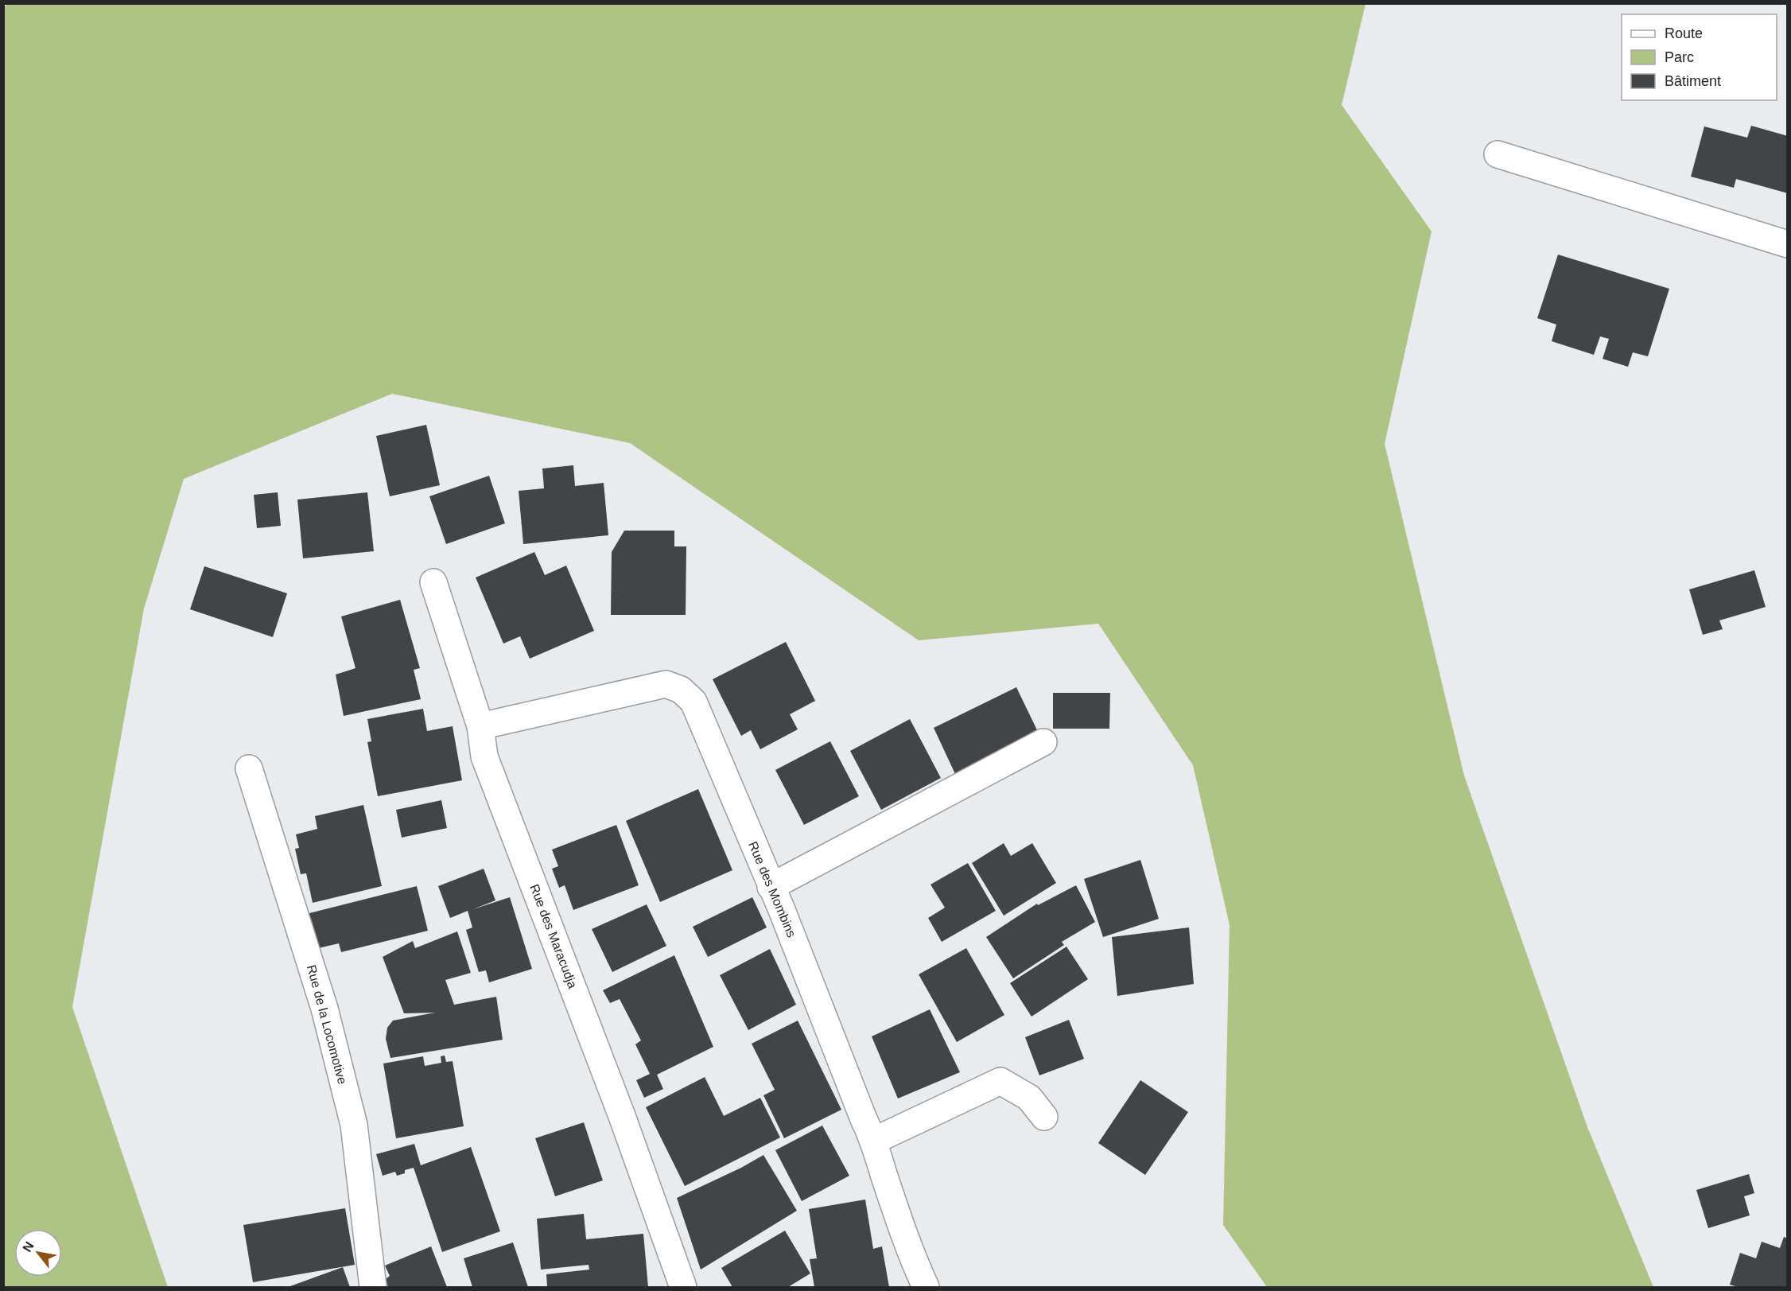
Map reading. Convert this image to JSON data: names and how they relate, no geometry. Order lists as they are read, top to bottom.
{
  "streets": {
    "street": ["Rue des Mombins", "Rue des Maracudja", "Rue de la Locomotive"]
  },
  "crossings": [
    ["Rue des Mombins", "Rue des Maracudja"]
  ],
  "legend": ["Route", "Parc", "Bâtiment"],
  "north": "top left"
}
